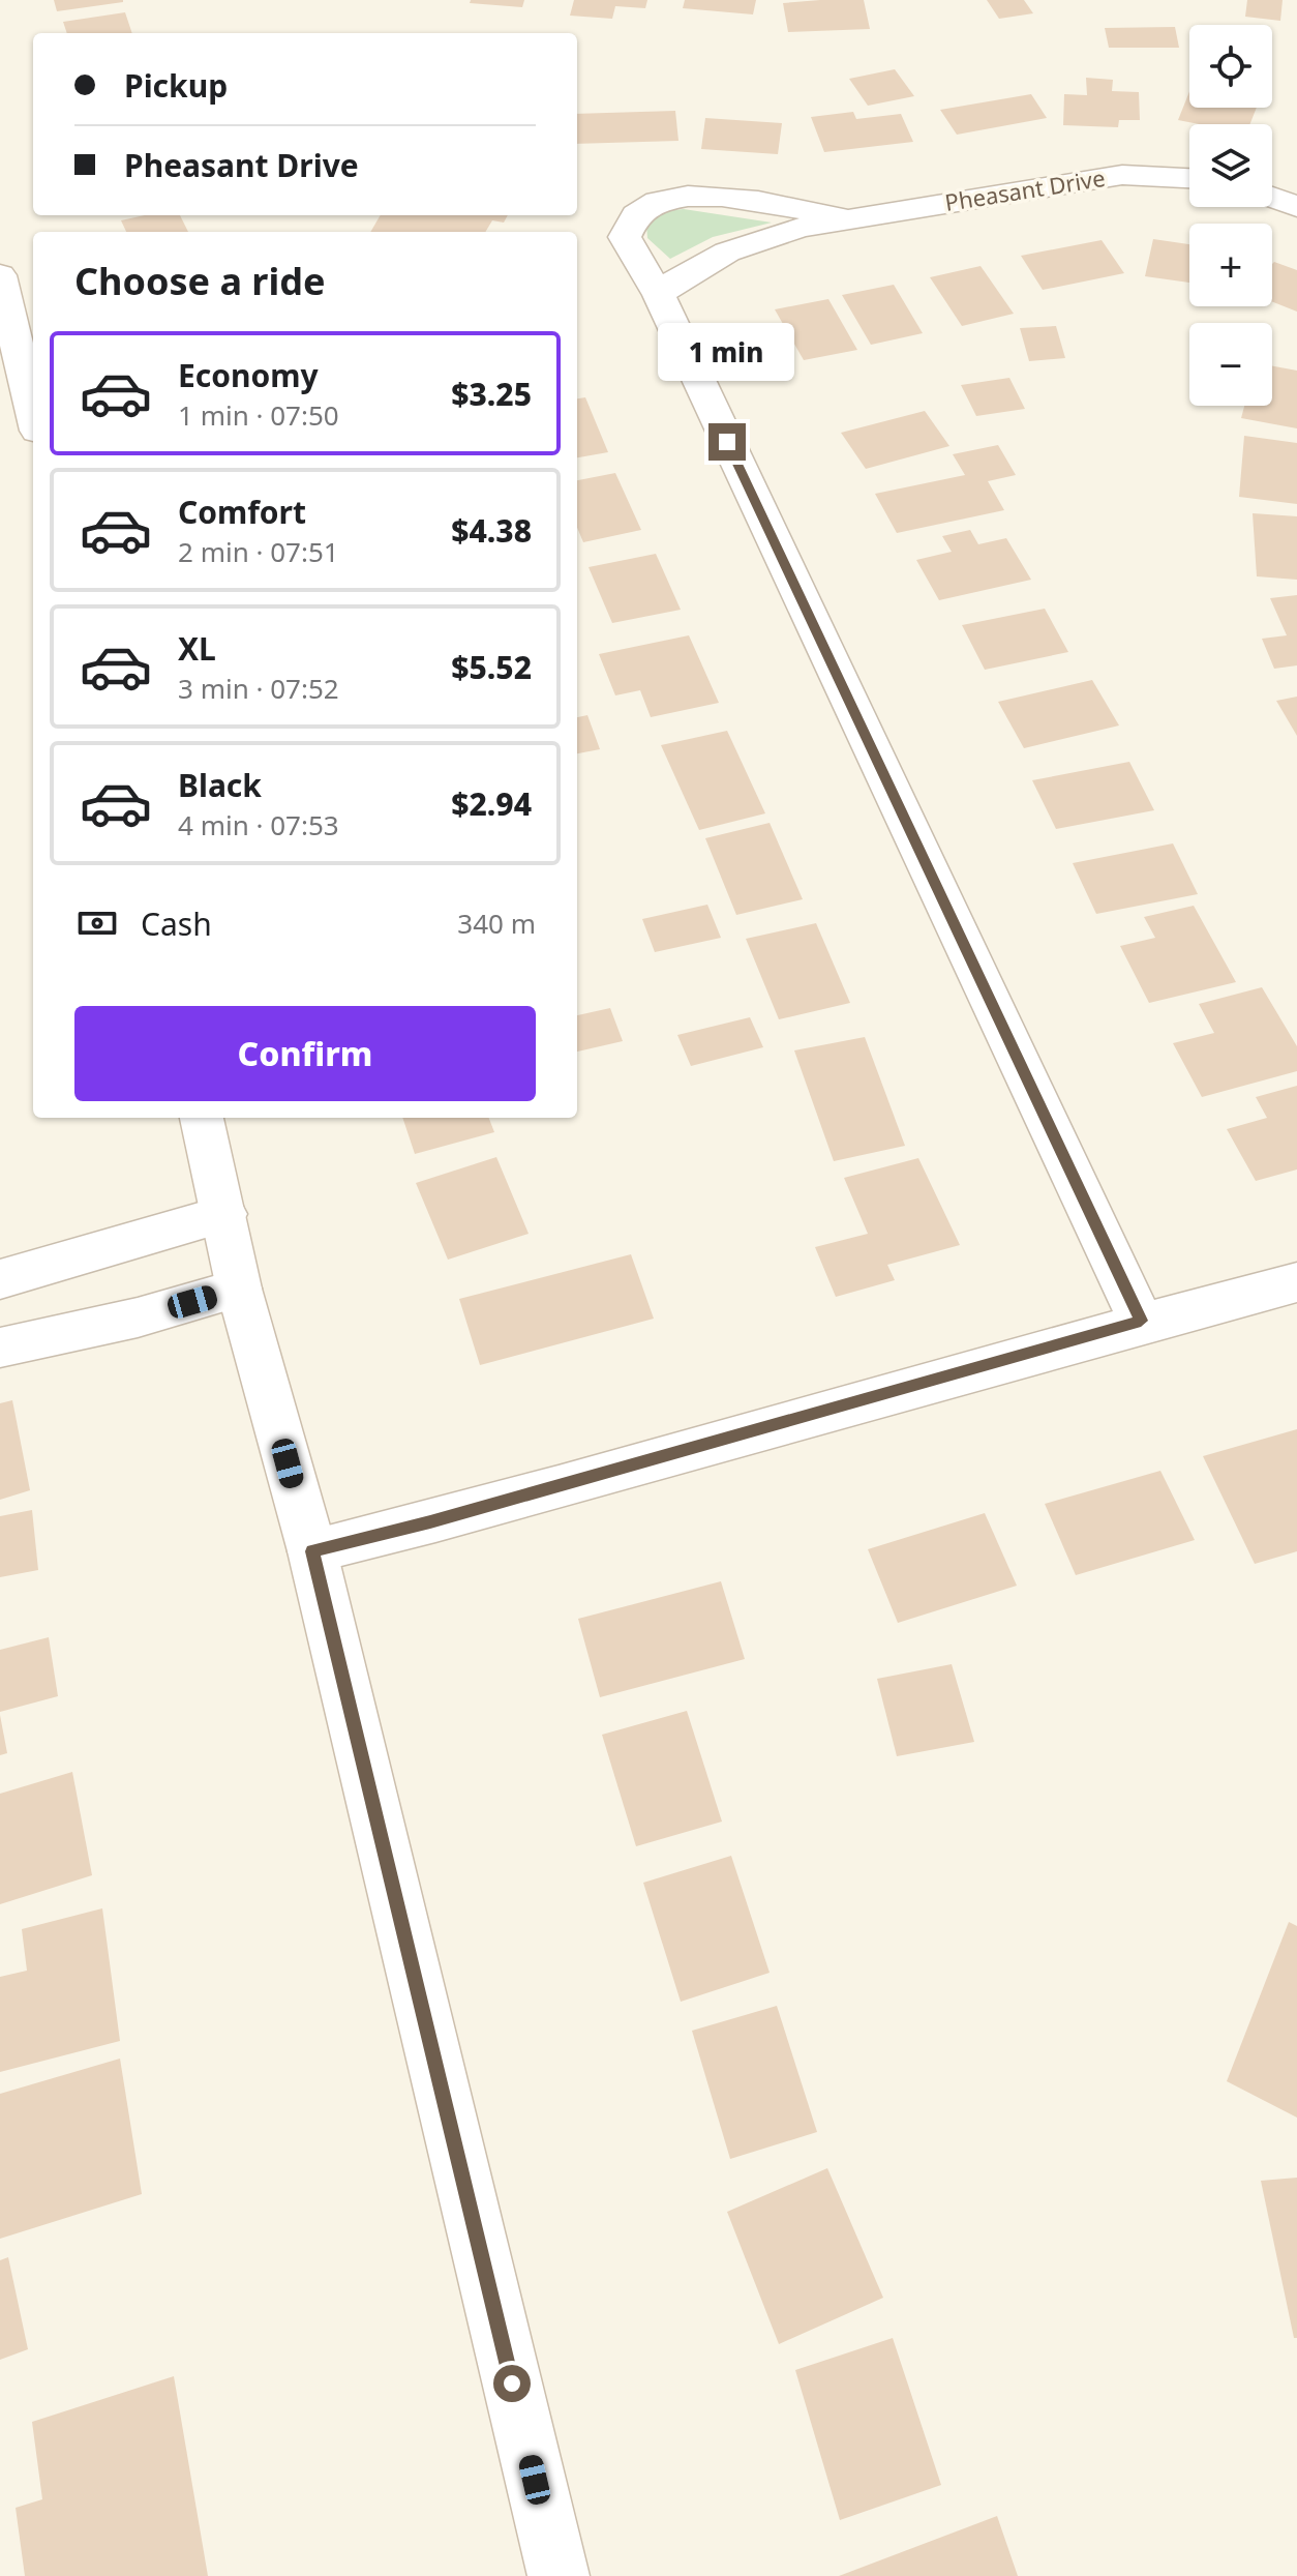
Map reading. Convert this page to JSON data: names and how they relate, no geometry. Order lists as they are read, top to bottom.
{
  "streets": {
    "street": ["Pheasant Drive"]
  },
  "page": {
    "map_buttons": ["+", "−"],
    "banner": ["Pickup", "Pheasant Drive"],
    "heading": "Choose a ride",
    "bubble": "1 min",
    "list": [
      {
        "name": "Economy",
        "note": "1 min · 07:50",
        "value": "$3.25"
      },
      {
        "name": "Comfort",
        "note": "2 min · 07:51",
        "value": "$4.38"
      },
      {
        "name": "XL",
        "note": "3 min · 07:52",
        "value": "$5.52"
      },
      {
        "name": "Black",
        "note": "4 min · 07:53",
        "value": "$2.94"
      }
    ],
    "pay": ["Cash", "340 m"],
    "buttons": "Confirm"
  }
}
